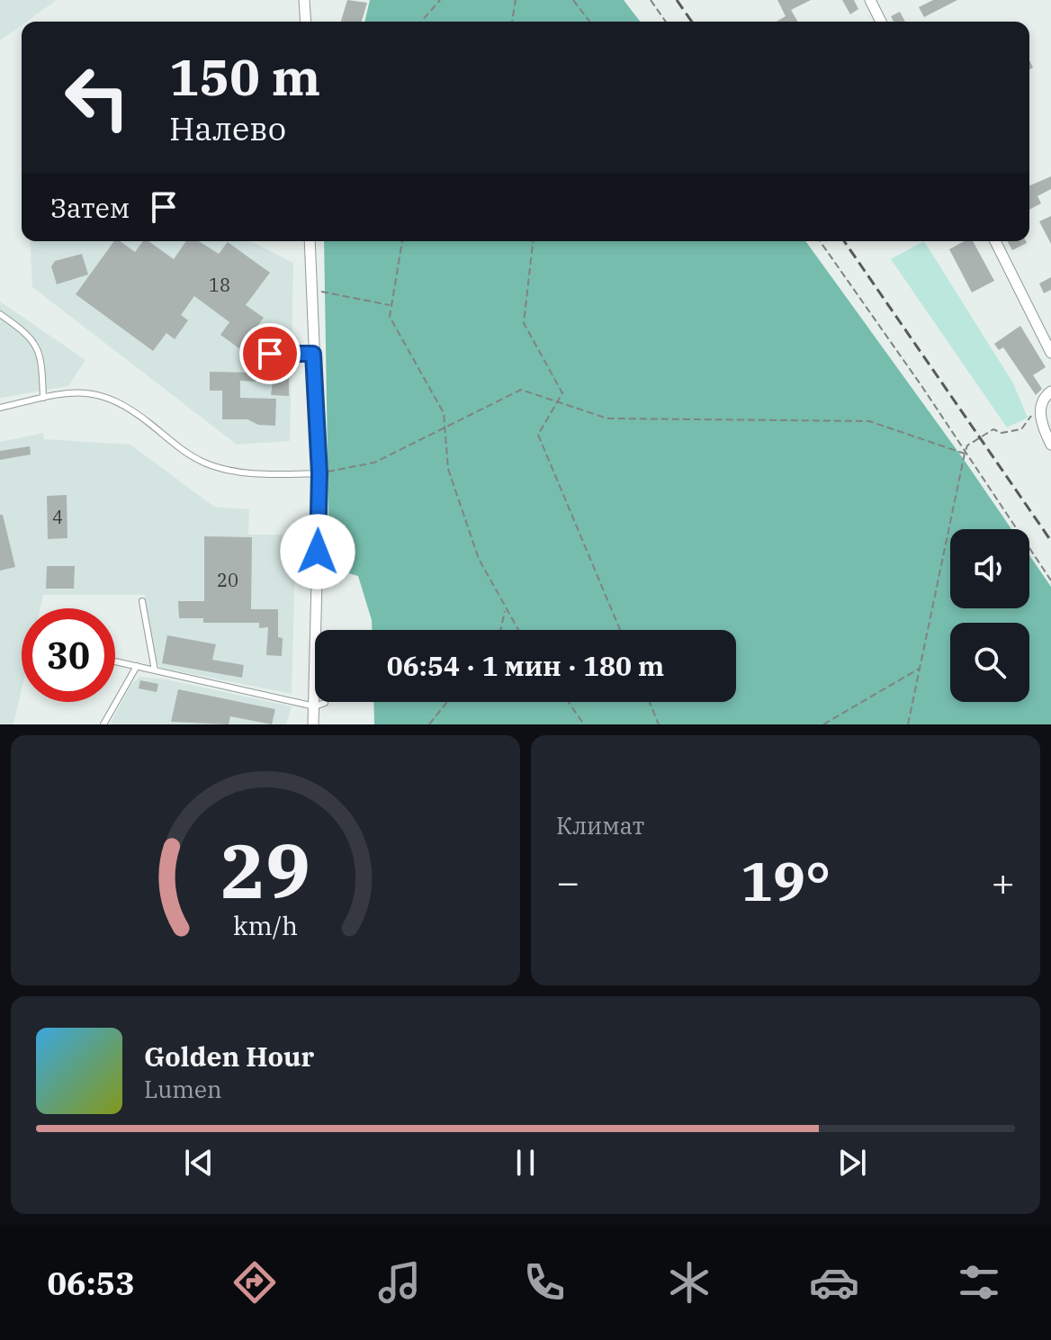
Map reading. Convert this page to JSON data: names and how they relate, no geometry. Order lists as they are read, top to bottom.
{
  "house_numbers": ["18", "4", "20"],
  "page": {
    "turn": ["150 m", "Налево"],
    "then": "Затем",
    "limit": "30",
    "trip": "06:54 · 1 мин · 180 m",
    "tile": "Климат",
    "heat": ["−", "19°", "+"],
    "song": ["Golden Hour", "Lumen"],
    "tabs": "06:53",
    "gauge": ["29", "km/h"]
  }
}
